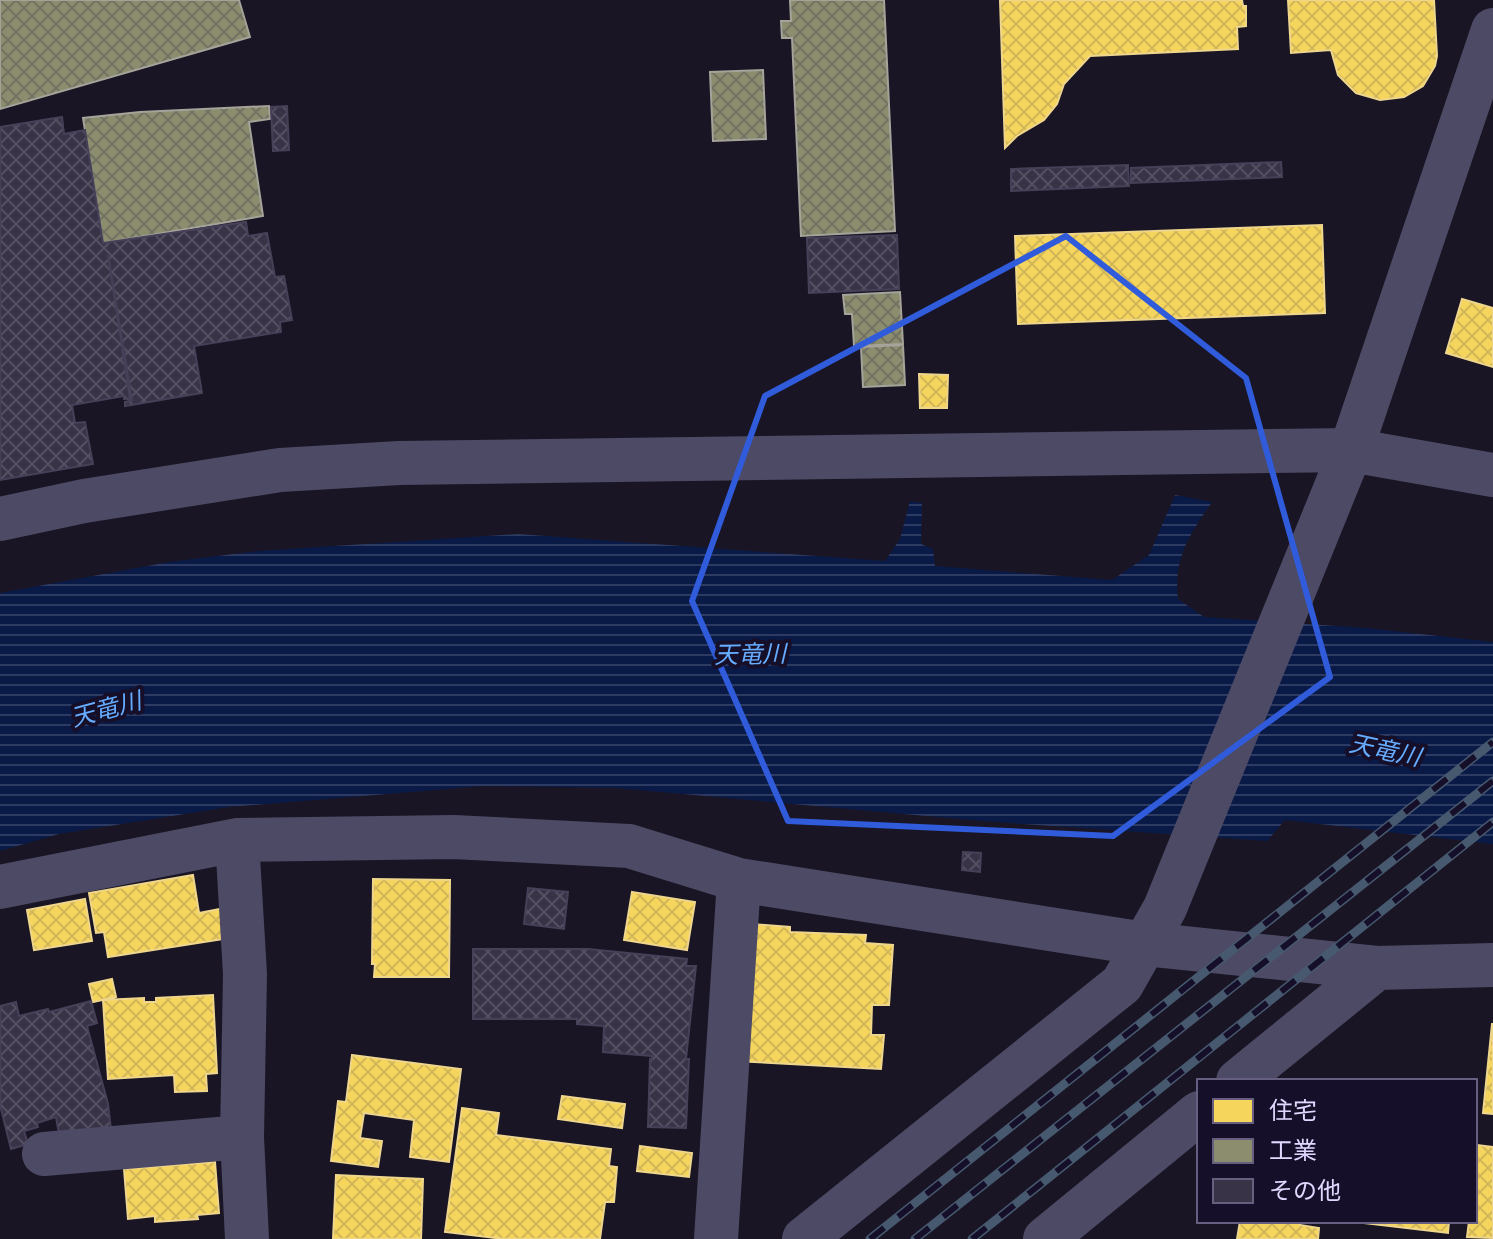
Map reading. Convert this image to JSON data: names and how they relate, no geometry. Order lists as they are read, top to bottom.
{
  "water": ["天竜川"],
  "legend": ["住宅", "工業", "その他"]
}
